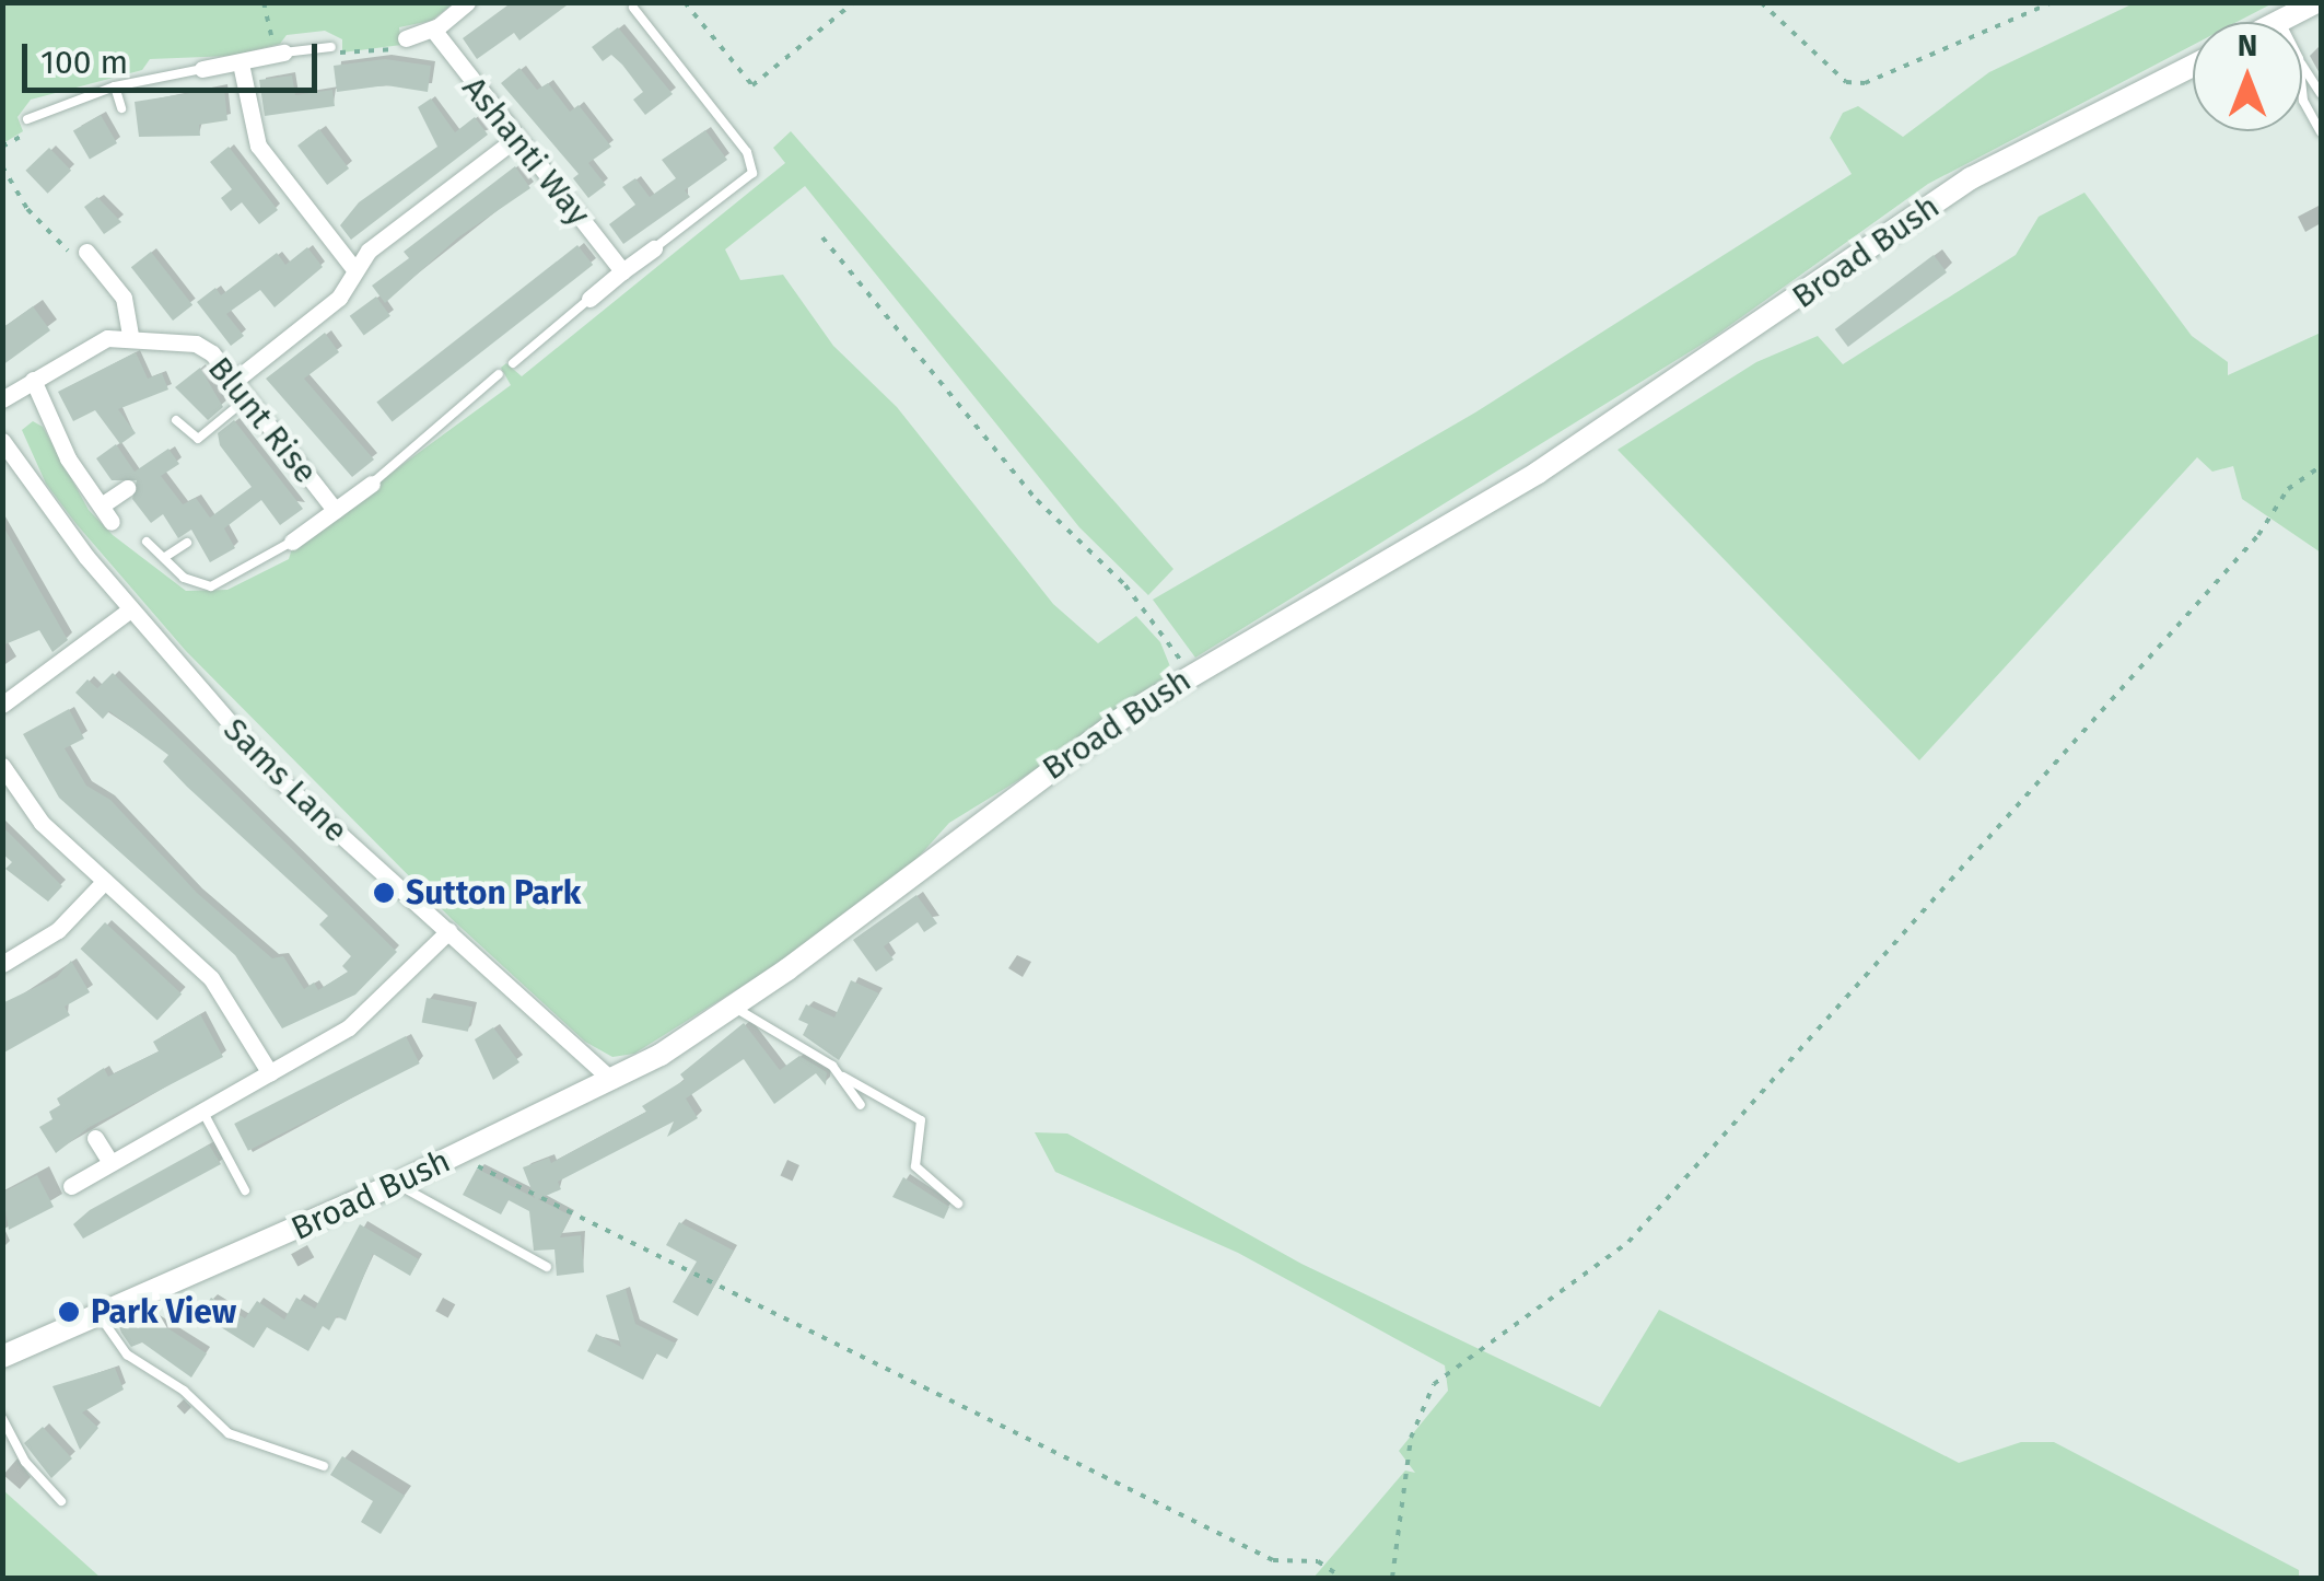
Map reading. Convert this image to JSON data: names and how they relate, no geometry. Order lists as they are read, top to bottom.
{
  "streets": {
    "main road": ["Broad Bush"],
    "street": ["Ashanti Way", "Blunt Rise", "Sams Lane"]
  },
  "crossings": [
    ["Broad Bush", "Sams Lane"]
  ],
  "places": ["Sutton Park", "Park View"],
  "scale_bar": "100 m",
  "north": "top"
}
